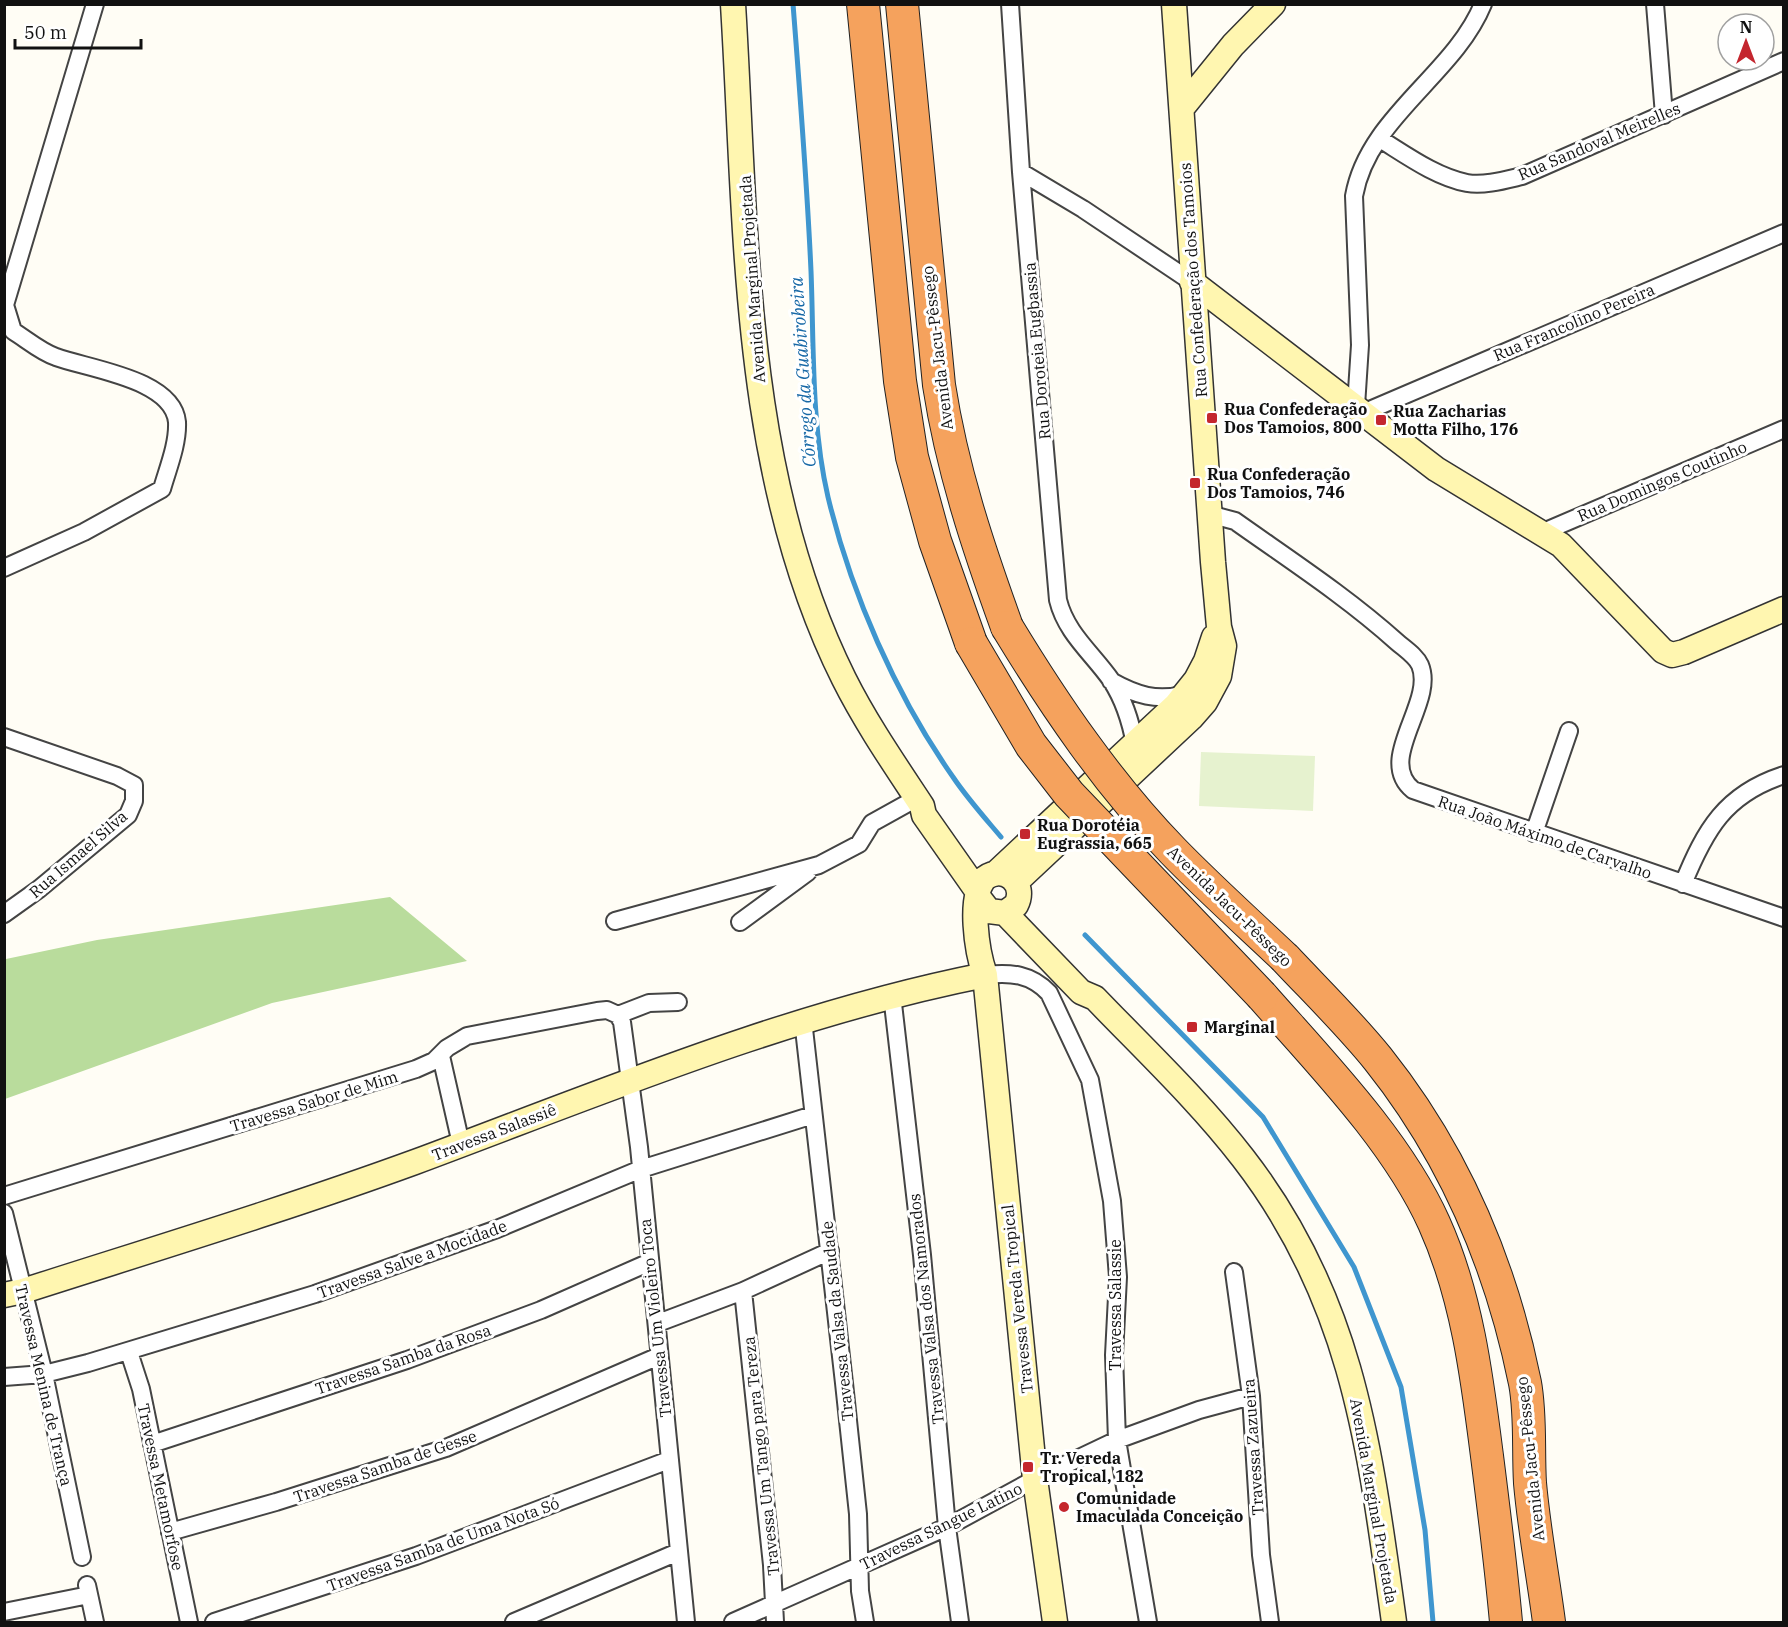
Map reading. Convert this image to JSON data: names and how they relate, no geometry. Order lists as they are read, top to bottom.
{
  "streets": {
    "highway": ["Avenida Jacu-Pêssego"],
    "main road": [
      "Avenida Marginal Projetada",
      "Rua Confederação dos Tamoios",
      "Travessa Salassiê",
      "Travessa Vereda Tropical"
    ],
    "street": [
      "Rua Sandoval Meirelles",
      "Rua Francolino Pereira",
      "Rua Doroteia Eugbassia",
      "Rua Domingos Coutinho",
      "Rua João Máximo de Carvalho",
      "Rua Ismael Silva",
      "Travessa Sabor de Mim",
      "Travessa Salve a Mocidade",
      "Travessa Salassie",
      "Travessa Valsa dos Namorados",
      "Travessa Um Violeiro Toca",
      "Travessa Valsa da Saudade",
      "Travessa Samba da Rosa",
      "Travessa Menina de Trança",
      "Travessa Zazueira",
      "Travessa Um Tango para Tereza",
      "Travessa Samba de Gesse",
      "Travessa Metamorfose",
      "Travessa Sangue Latino",
      "Travessa Samba de Uma Nota Só"
    ]
  },
  "crossings": [
    ["Avenida Marginal Projetada", "Rua Confederação dos Tamoios"],
    ["Avenida Marginal Projetada", "Travessa Vereda Tropical"],
    ["Rua Confederação dos Tamoios", "Rua Doroteia Eugbassia"],
    ["Rua Confederação dos Tamoios", "Rua João Máximo de Carvalho"],
    ["Rua Confederação dos Tamoios", "Travessa Vereda Tropical"],
    ["Travessa Sabor de Mim", "Travessa Um Violeiro Toca"],
    ["Travessa Salassiê", "Travessa Vereda Tropical"],
    ["Travessa Salassiê", "Travessa Salassie"],
    ["Travessa Salassiê", "Travessa Valsa dos Namorados"],
    ["Travessa Salassiê", "Travessa Um Violeiro Toca"],
    ["Travessa Salassiê", "Travessa Valsa da Saudade"],
    ["Travessa Salassiê", "Travessa Menina de Trança"],
    ["Travessa Salve a Mocidade", "Travessa Um Violeiro Toca"],
    ["Travessa Salve a Mocidade", "Travessa Valsa da Saudade"],
    ["Travessa Salve a Mocidade", "Travessa Menina de Trança"],
    ["Travessa Salve a Mocidade", "Travessa Metamorfose"],
    ["Travessa Vereda Tropical", "Travessa Salassie"],
    ["Travessa Vereda Tropical", "Travessa Sangue Latino"],
    ["Travessa Salassie", "Travessa Sangue Latino"],
    ["Travessa Valsa dos Namorados", "Travessa Sangue Latino"],
    ["Travessa Um Violeiro Toca", "Travessa Samba da Rosa"],
    ["Travessa Um Violeiro Toca", "Travessa Samba de Gesse"],
    ["Travessa Um Violeiro Toca", "Travessa Samba de Uma Nota Só"],
    ["Travessa Valsa da Saudade", "Travessa Sangue Latino"],
    ["Travessa Samba da Rosa", "Travessa Metamorfose"],
    ["Travessa Zazueira", "Travessa Sangue Latino"],
    ["Travessa Um Tango para Tereza", "Travessa Sangue Latino"],
    ["Travessa Samba de Gesse", "Travessa Metamorfose"]
  ],
  "water": ["Córrego da Guabirobeira"],
  "places": {
    "transit": [
      "Rua Confederação Dos Tamoios, 800",
      "Rua Zacharias Motta Filho, 176",
      "Rua Confederação Dos Tamoios, 746",
      "Rua Dorotéia Eugrassia, 665",
      "Marginal",
      "Tr. Vereda Tropical, 182"
    ],
    "other": ["Comunidade Imaculada Conceição"]
  },
  "scale_bar": "50 m",
  "north": "top"
}
